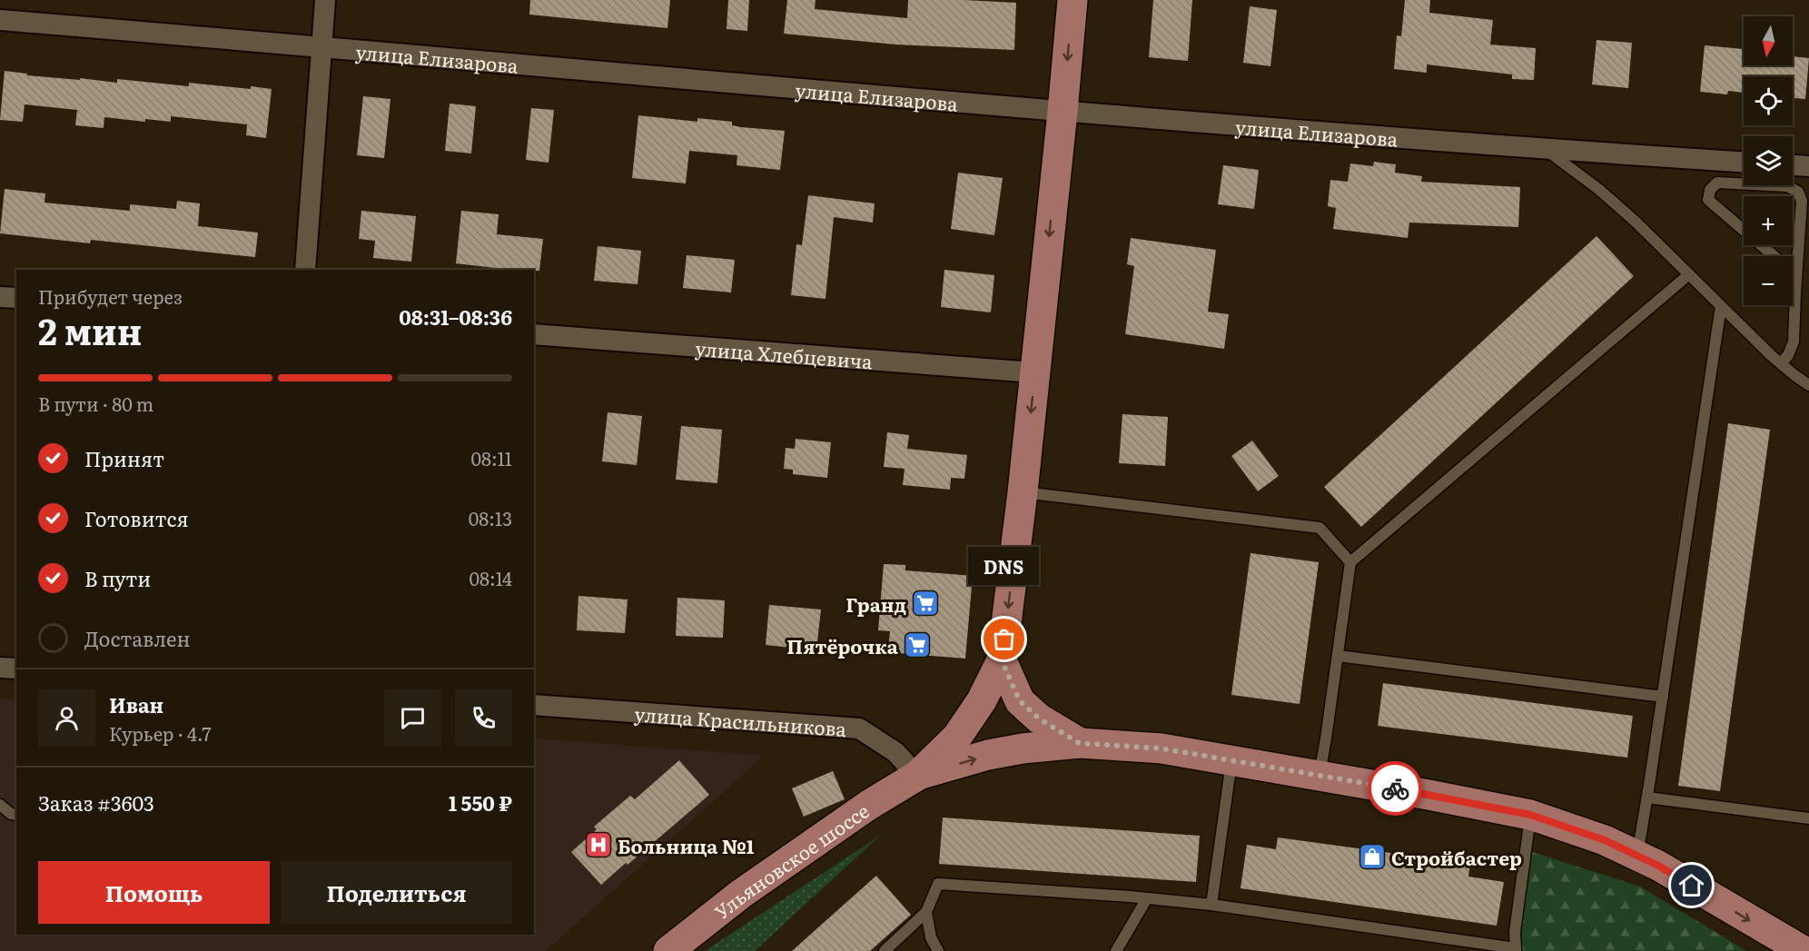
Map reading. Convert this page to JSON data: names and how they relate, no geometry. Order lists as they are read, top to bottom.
{
  "streets": {
    "main road": ["Ульяновское шоссе"],
    "street": ["улица Елизарова", "улица Хлебцевича", "улица Красильникова"]
  },
  "crossings": [
    ["улица Красильникова", "Ульяновское шоссе"]
  ],
  "places": {
    "supermarket": ["Гранд", "Пятёрочка"],
    "other": ["DNS"],
    "hospital": ["Больница №1"],
    "shop": ["Стройбастер"]
  },
  "north": "bottom",
  "page": {
    "map_buttons": ["+", "−"],
    "heading": ["2 мин", "Прибудет через", "08:31–08:36"],
    "panel": [
      "Иван",
      "Курьер · 4.7",
      "Заказ #3603",
      "1 550 ₽"
    ],
    "bar": "В пути · 80 m",
    "list": [
      ["Принят", "08:11"],
      ["Готовится", "08:13"],
      ["В пути", "08:14"],
      "Доставлен"
    ],
    "bubble": "DNS",
    "buttons": ["Помощь", "Поделиться"]
  }
}
